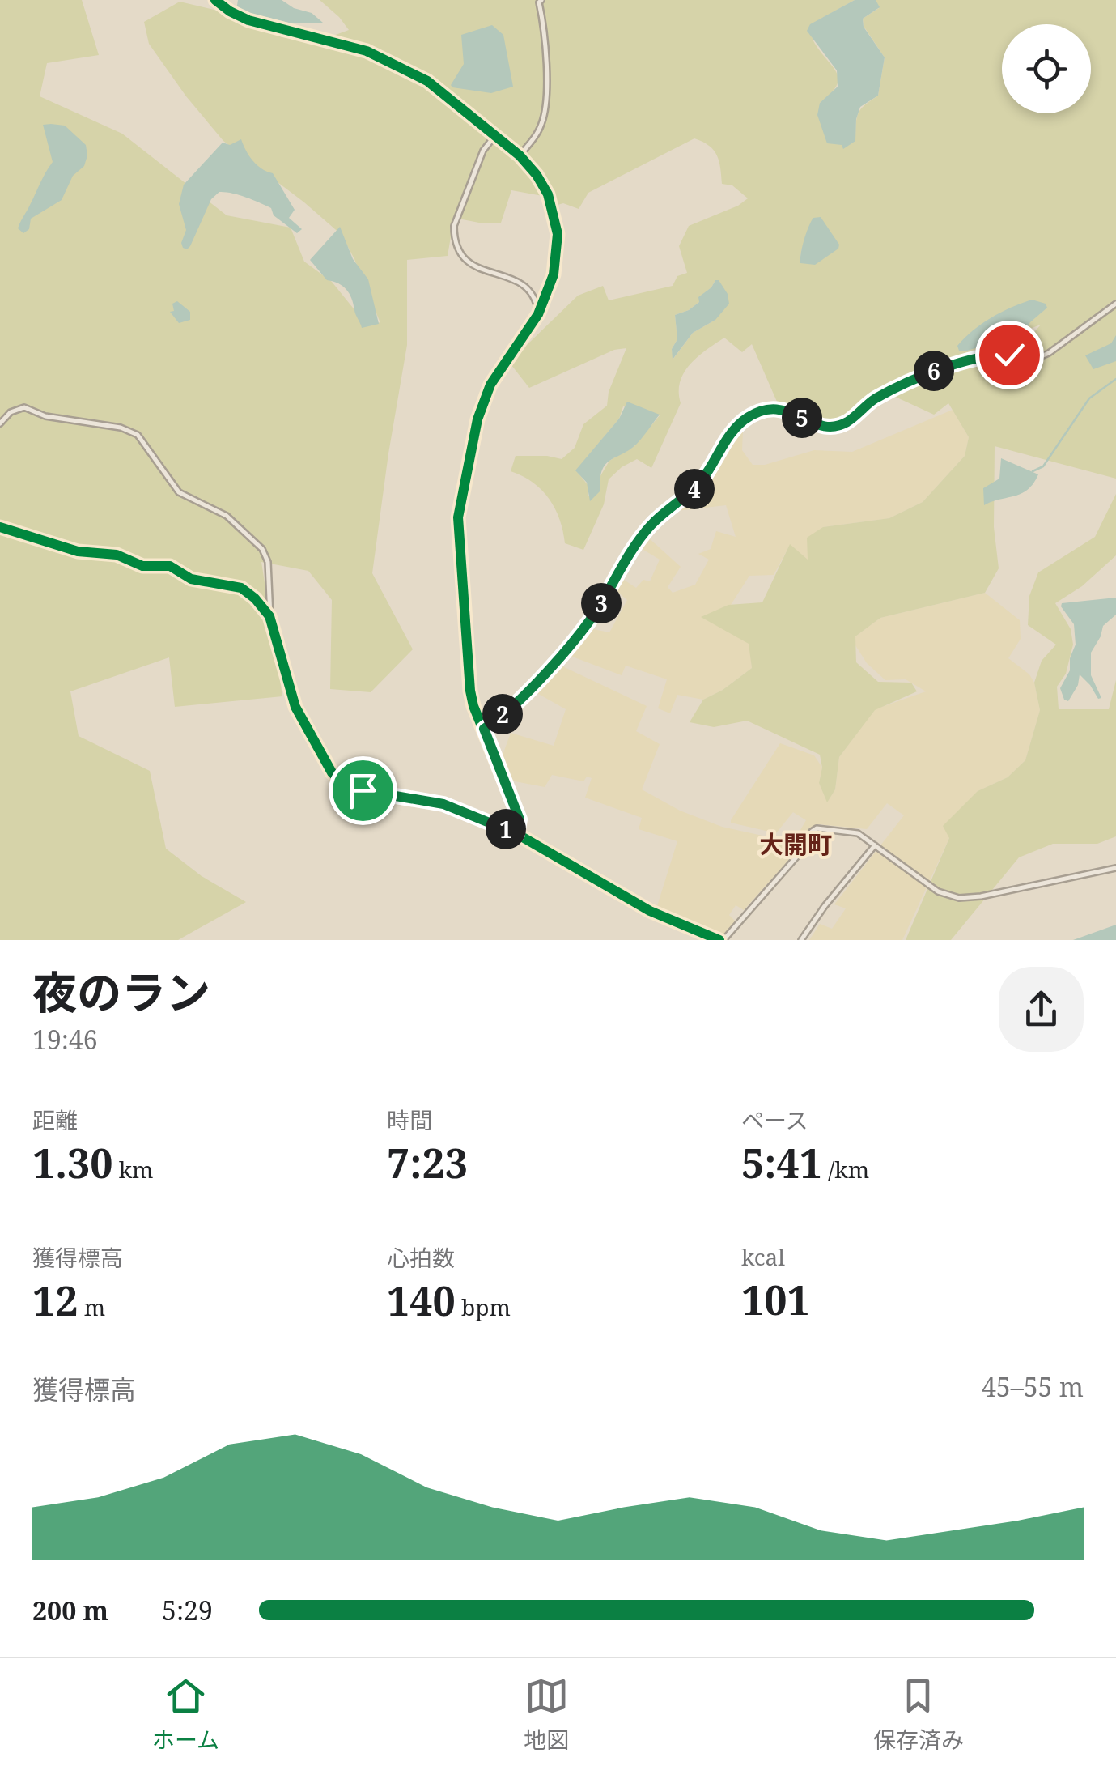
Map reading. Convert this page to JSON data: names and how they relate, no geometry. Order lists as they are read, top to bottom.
{
  "districts": ["大開町"],
  "page": {
    "pins": [
      "6",
      "5",
      "4",
      "3",
      "2",
      "1"
    ],
    "heading": ["夜のラン", "19:46"],
    "stats": [
      ["距離", "1.30 km"],
      ["時間", "7:23"],
      ["ペース", "5:41 /km"],
      ["獲得標高", "12 m"],
      ["心拍数", "140 bpm"],
      ["kcal", "101"]
    ],
    "chart": ["獲得標高", "45–55 m"],
    "list": [
      {
        "name": "200 m",
        "note": "5:29"
      }
    ],
    "tabs": ["ホーム", "地図", "保存済み"]
  }
}
